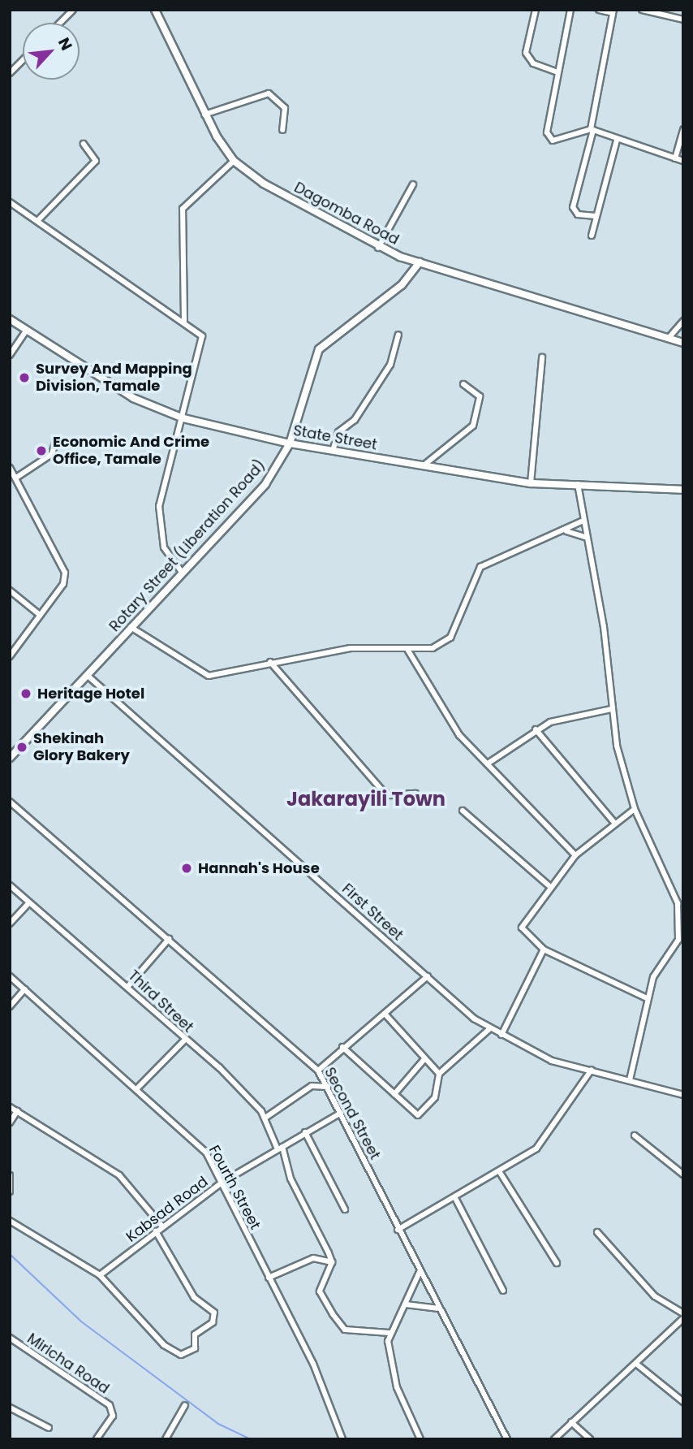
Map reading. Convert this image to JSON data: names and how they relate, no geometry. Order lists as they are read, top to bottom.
{
  "streets": {
    "street": [
      "Dagomba Road",
      "State Street",
      "Rotary Street (Liberation Road)",
      "First Street",
      "Third Street",
      "Second Street",
      "Fourth Street",
      "Kabsad Road",
      "Miricha Road"
    ]
  },
  "crossings": [
    ["Dagomba Road", "Rotary Street (Liberation Road)"],
    ["State Street", "Rotary Street (Liberation Road)"],
    ["Rotary Street (Liberation Road)", "First Street"],
    ["Third Street", "Kabsad Road"],
    ["Second Street", "Kabsad Road"],
    ["Fourth Street", "Kabsad Road"]
  ],
  "districts": ["Jakarayili Town"],
  "places": [
    "Survey And Mapping Division, Tamale",
    "Economic And Crime Office, Tamale",
    "Heritage Hotel",
    "Shekinah Glory Bakery",
    "Hannah's House"
  ],
  "north": "top right"
}
